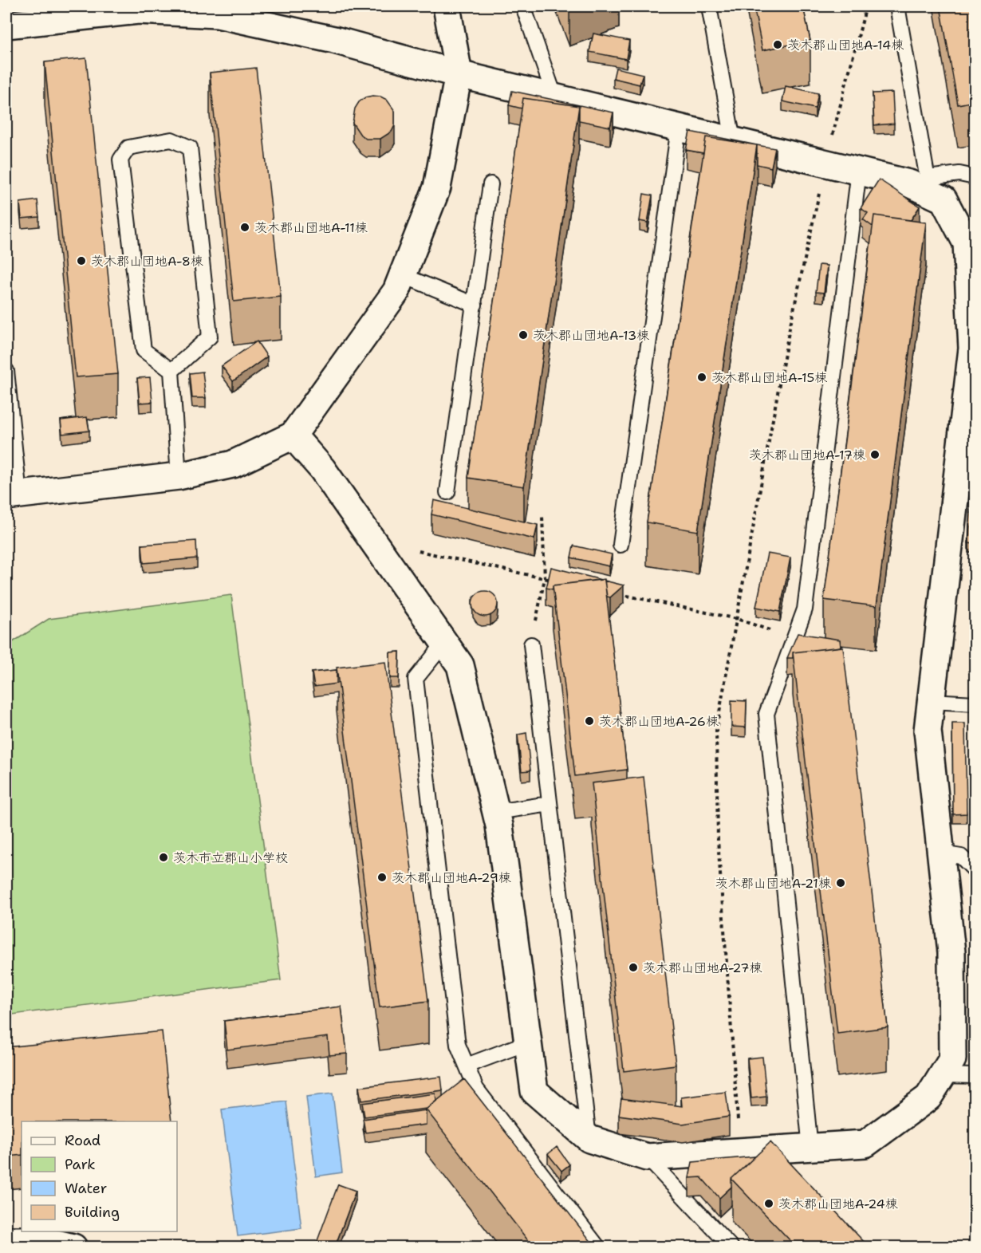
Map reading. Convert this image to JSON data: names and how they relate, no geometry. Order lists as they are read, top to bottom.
{
  "places": [
    "茨木郡山団地A-14棟",
    "茨木郡山団地A-11棟",
    "茨木郡山団地A-8棟",
    "茨木郡山団地A-13棟",
    "茨木郡山団地A-15棟",
    "茨木郡山団地A-17棟",
    "茨木郡山団地A-26棟",
    "茨木市立郡山小学校",
    "茨木郡山団地A-29棟",
    "茨木郡山団地A-21棟",
    "茨木郡山団地A-27棟",
    "茨木郡山団地A-24棟"
  ],
  "legend": [
    "Road",
    "Park",
    "Water",
    "Building"
  ]
}
